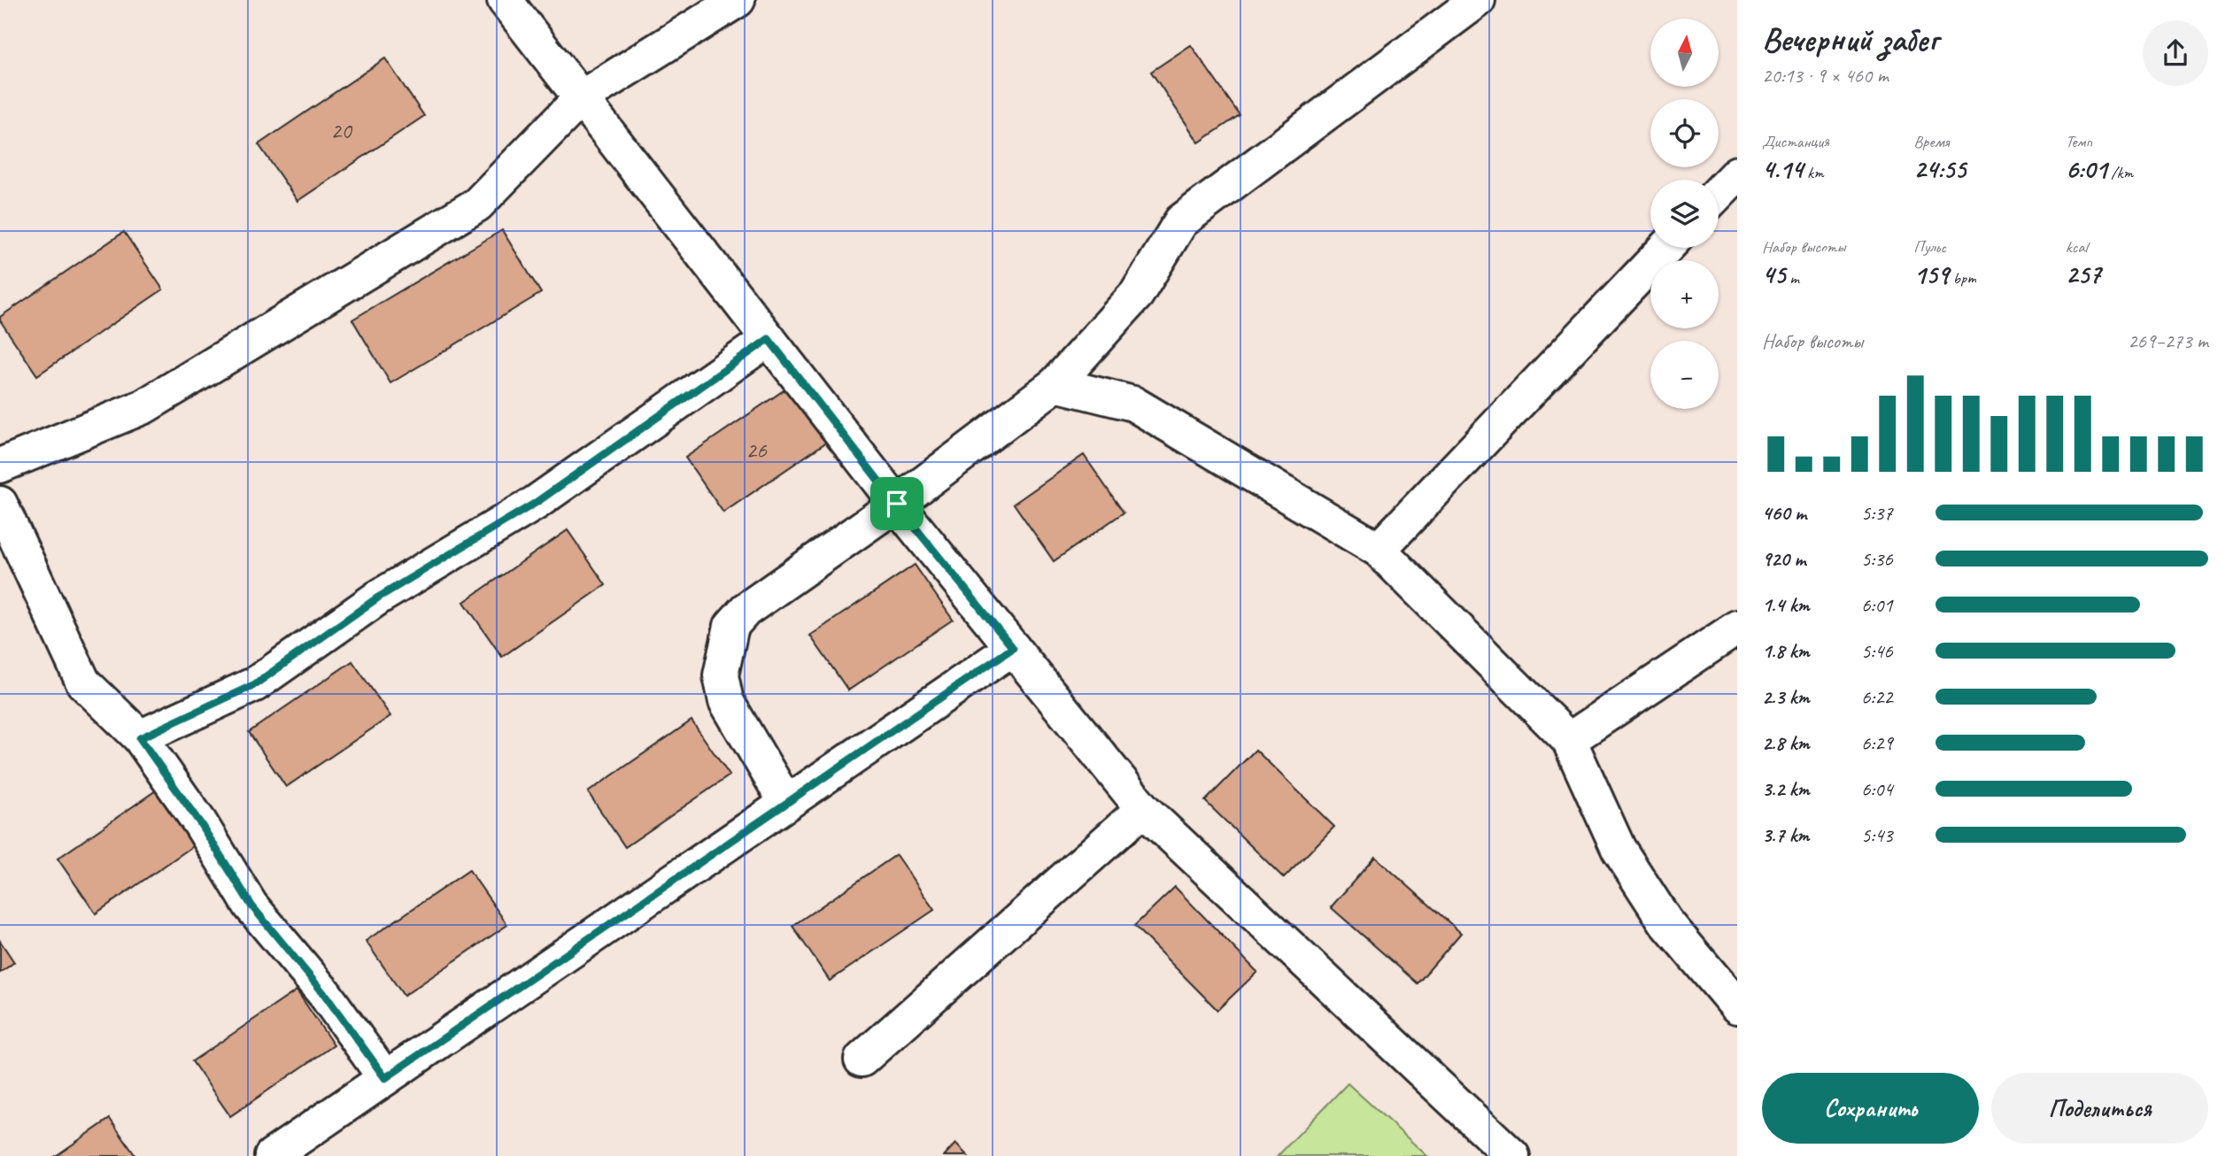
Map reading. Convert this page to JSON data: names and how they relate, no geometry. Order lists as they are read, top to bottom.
{
  "house_numbers": ["20", "26"],
  "north": "top",
  "page": {
    "heading": ["Вечерний забег", "20:13 · 9 × 460 m"],
    "map_buttons": ["+", "−"],
    "stats": [
      ["Дистанция", "4.14 km"],
      ["Время", "24:55"],
      ["Темп", "6:01 /km"],
      ["Набор высоты", "45 m"],
      ["Пульс", "159 bpm"],
      ["kcal", "257"]
    ],
    "chart": ["Набор высоты", "269–273 m"],
    "list": [
      {
        "name": "460 m",
        "note": "5:37"
      },
      {
        "name": "920 m",
        "note": "5:36"
      },
      {
        "name": "1.4 km",
        "note": "6:01"
      },
      {
        "name": "1.8 km",
        "note": "5:46"
      },
      {
        "name": "2.3 km",
        "note": "6:22"
      },
      {
        "name": "2.8 km",
        "note": "6:29"
      },
      {
        "name": "3.2 km",
        "note": "6:04"
      },
      {
        "name": "3.7 km",
        "note": "5:43"
      }
    ],
    "buttons": ["Сохранить", "Поделиться"]
  }
}
